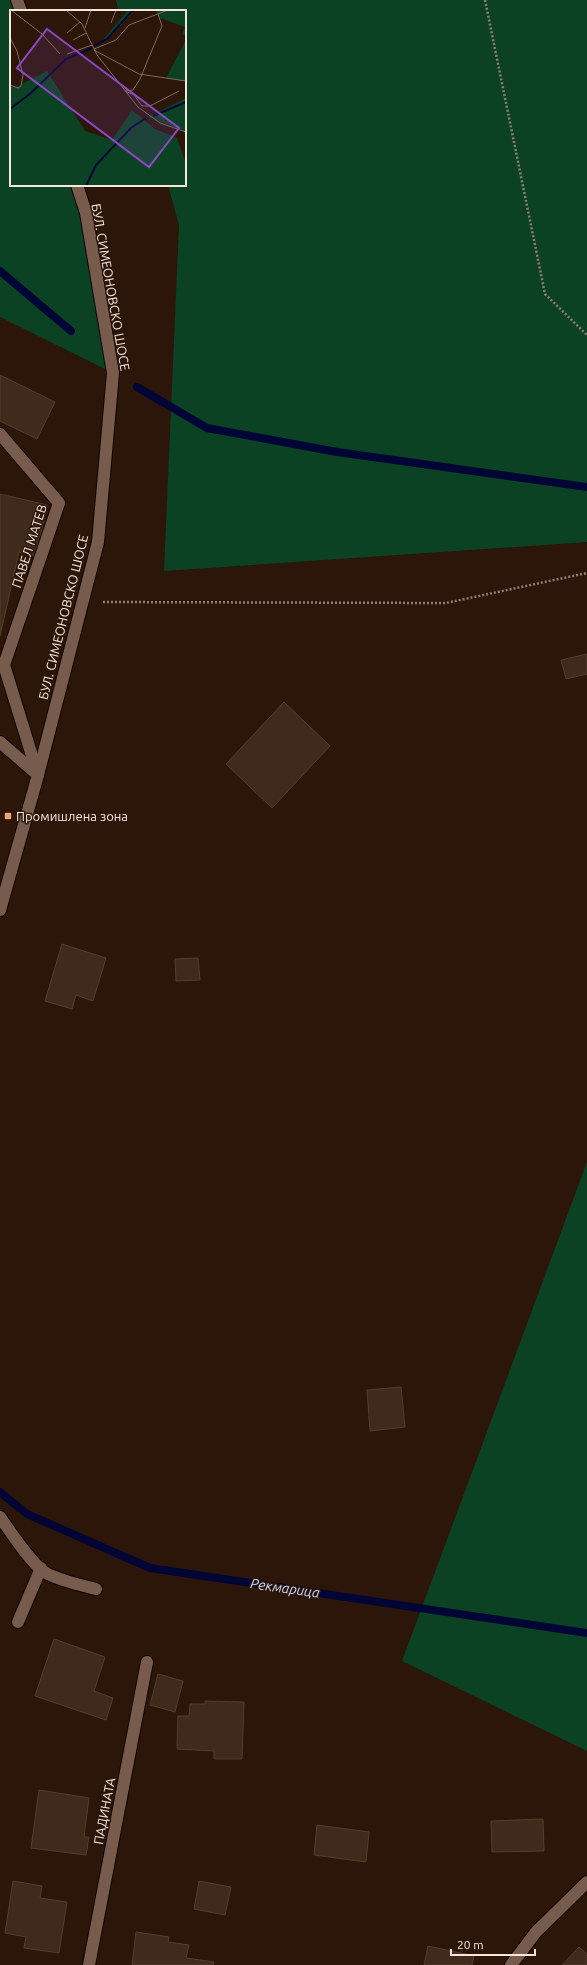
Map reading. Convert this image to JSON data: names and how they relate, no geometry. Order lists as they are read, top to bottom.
{
  "streets": {
    "street": ["БУЛ. СИМЕОНОВСКО ШОСЕ", "ПАВЕЛ МАТЕВ", "ПАДИНАТА"]
  },
  "crossings": [
    ["БУЛ. СИМЕОНОВСКО ШОСЕ", "ПАВЕЛ МАТЕВ"]
  ],
  "water": ["Рекмарица"],
  "places": {
    "transit": ["Промишлена зона"]
  },
  "scale_bar": "20 m"
}
